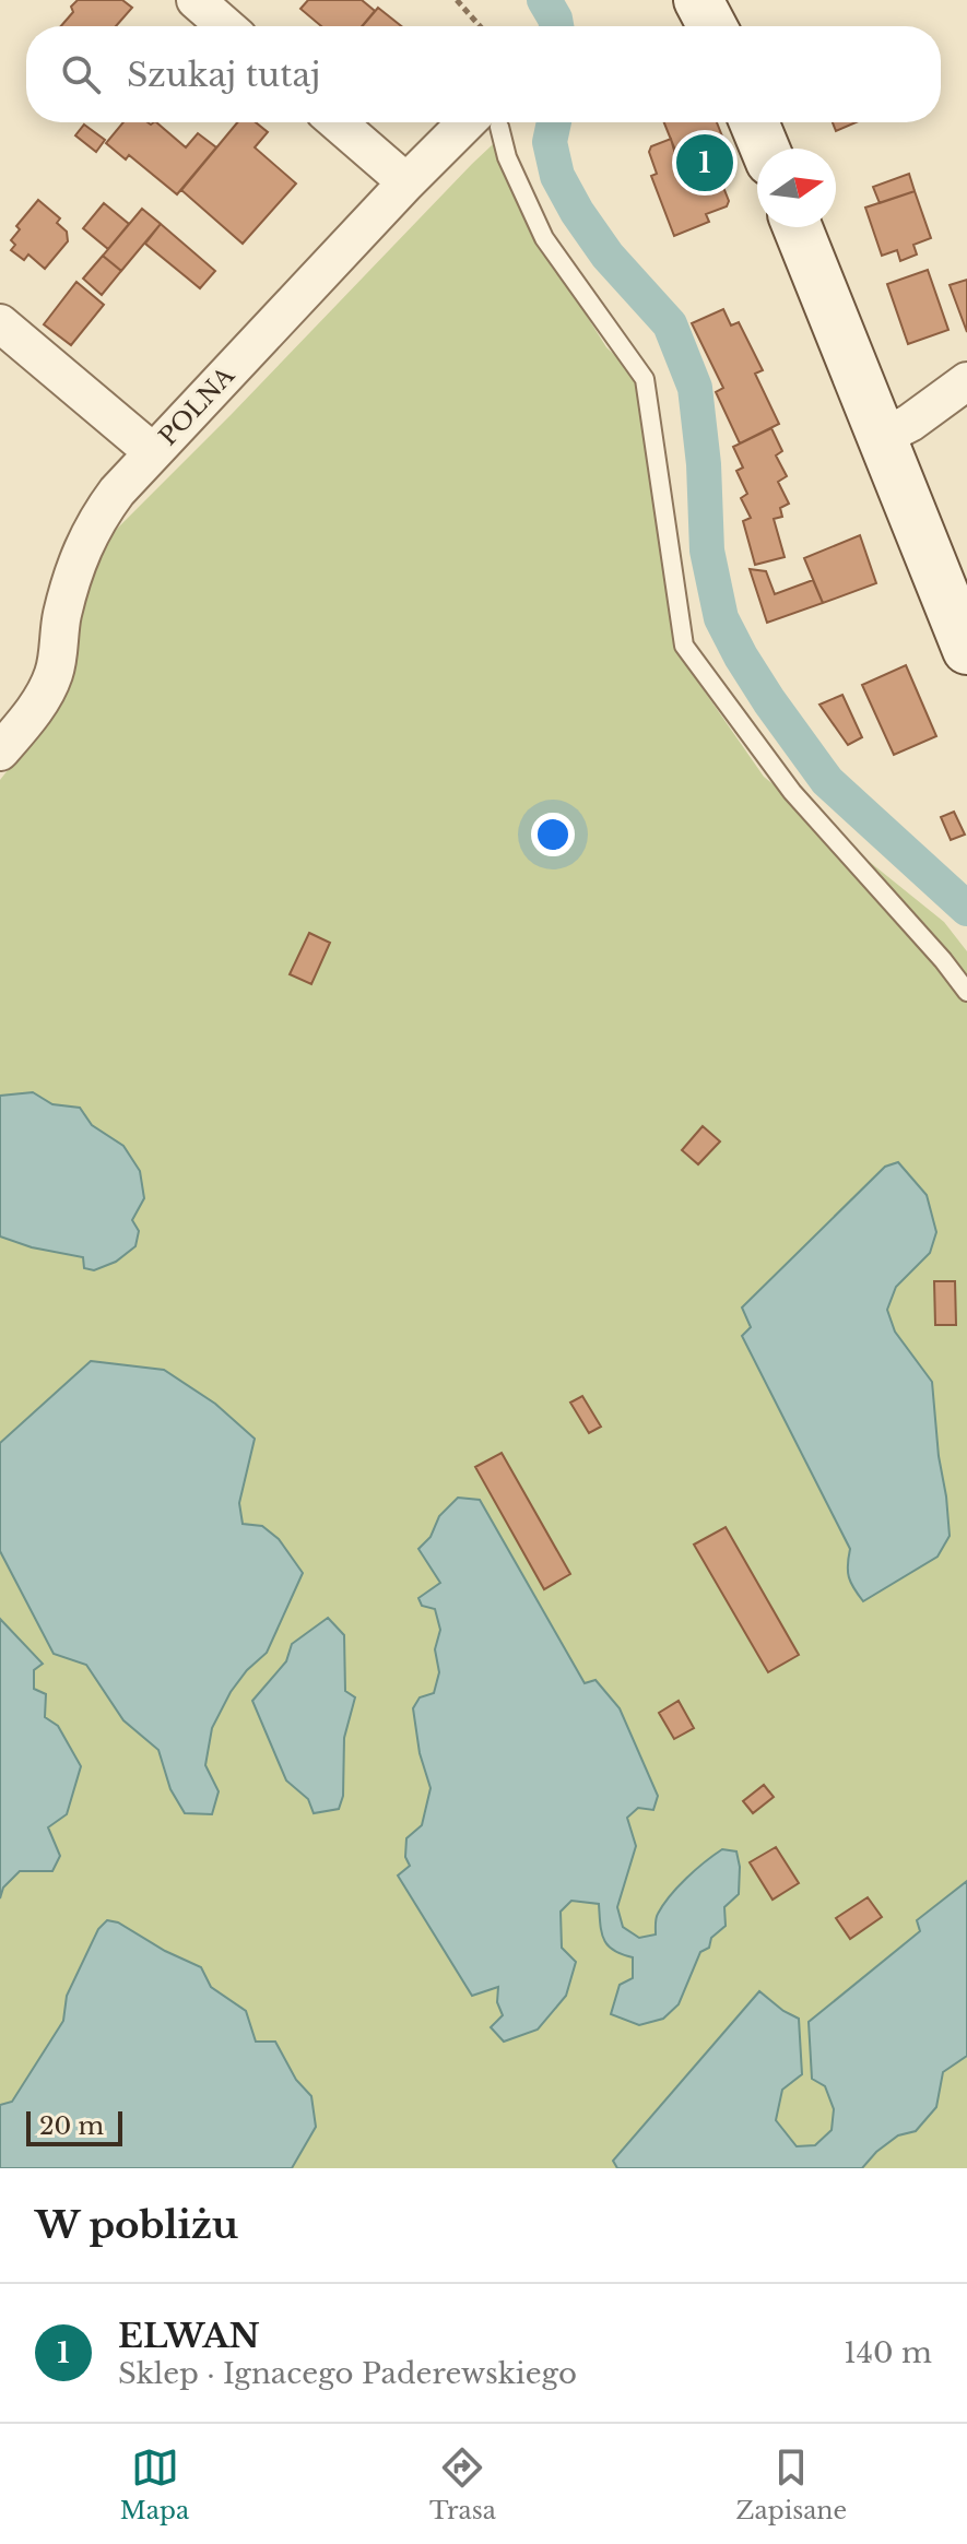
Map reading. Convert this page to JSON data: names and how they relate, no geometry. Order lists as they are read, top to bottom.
{
  "streets": {
    "street": ["POLNA"]
  },
  "scale_bar": "20 m",
  "north": "right",
  "page": {
    "search": "Szukaj tutaj",
    "pins": "1",
    "scale": "20 m",
    "heading": "W pobliżu",
    "list": [
      {
        "mark": "1",
        "name": "ELWAN",
        "note": "Sklep · Ignacego Paderewskiego",
        "value": "140 m"
      }
    ],
    "nav": ["Mapa", "Trasa", "Zapisane"]
  }
}
